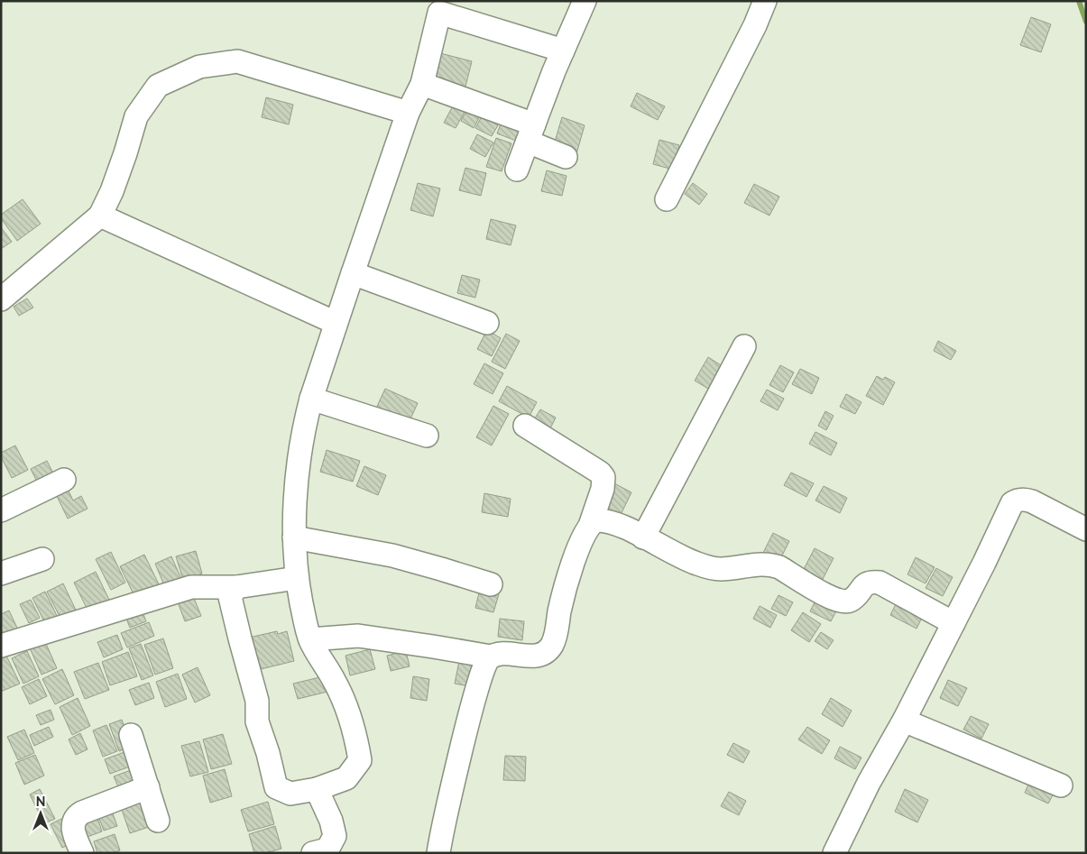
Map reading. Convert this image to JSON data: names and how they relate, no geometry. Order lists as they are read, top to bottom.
{
  "north": "top"
}
